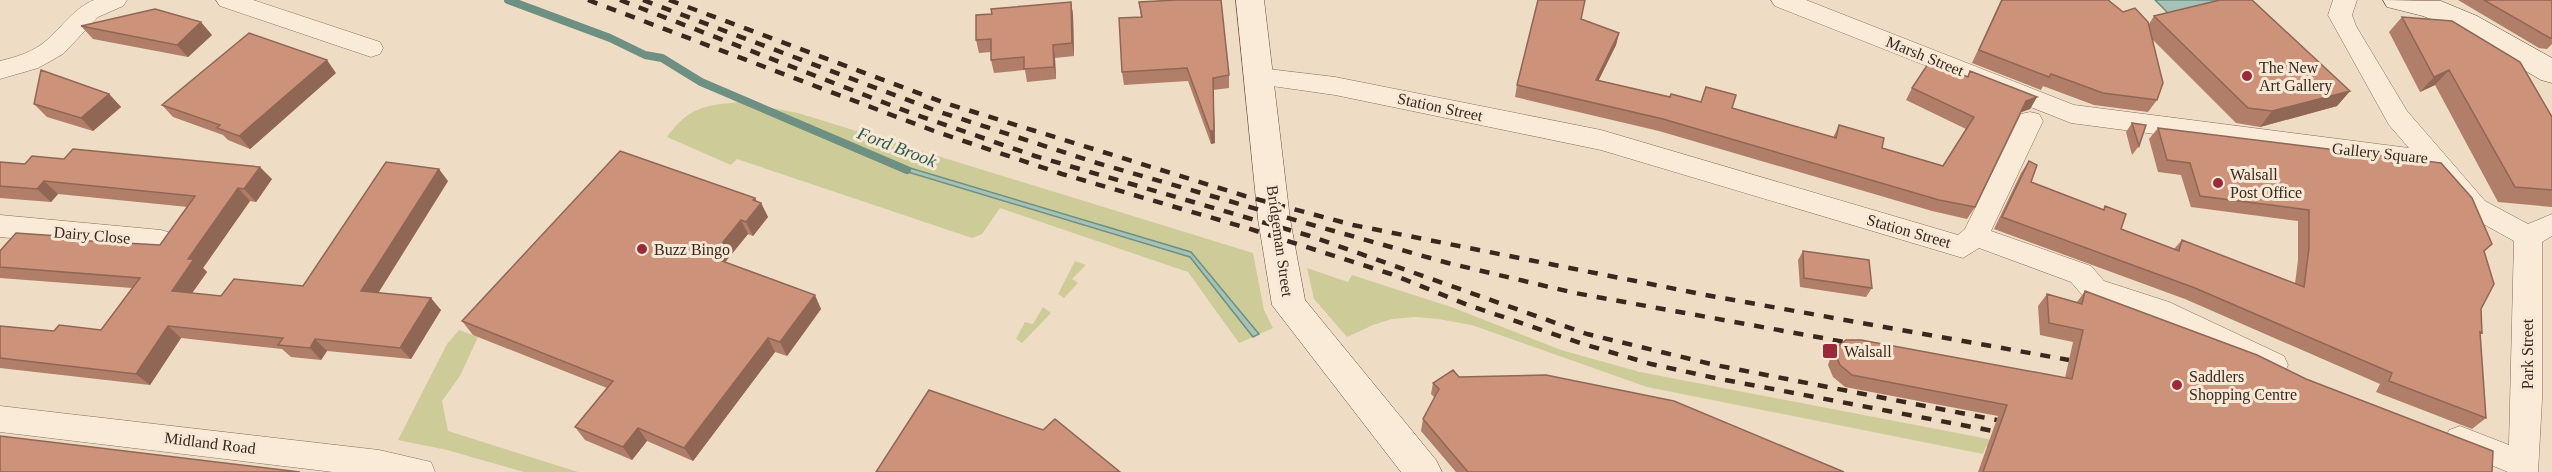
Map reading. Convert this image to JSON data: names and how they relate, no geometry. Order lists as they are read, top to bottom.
{
  "streets": {
    "street": [
      "Marsh Street",
      "Station Street",
      "Gallery Square",
      "Dairy Close",
      "Bridgeman Street",
      "Park Street",
      "Midland Road"
    ]
  },
  "crossings": [
    ["Marsh Street", "Gallery Square"],
    ["Station Street", "Bridgeman Street"],
    ["Gallery Square", "Park Street"]
  ],
  "water": ["Ford Brook"],
  "places": {
    "other": [
      "The New Art Gallery",
      "Walsall Post Office",
      "Buzz Bingo",
      "Saddlers Shopping Centre"
    ],
    "transit": ["Walsall"]
  }
}
